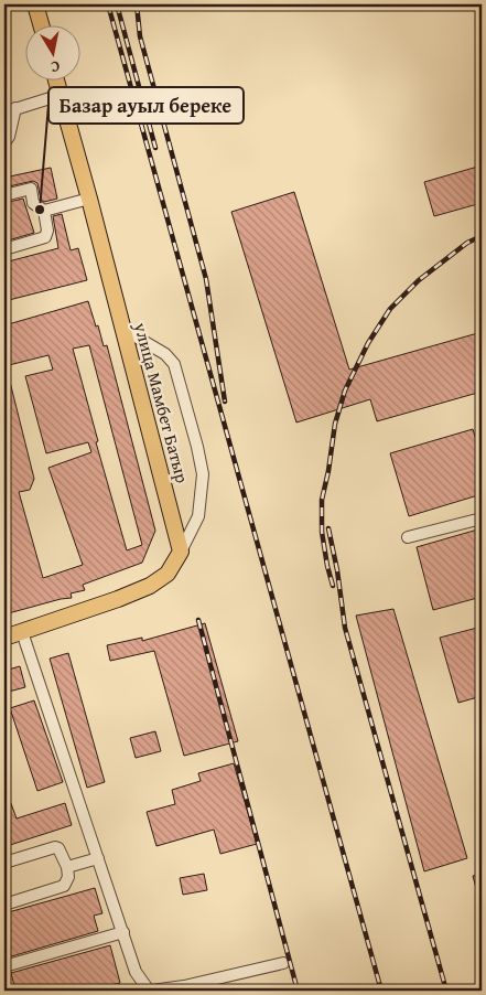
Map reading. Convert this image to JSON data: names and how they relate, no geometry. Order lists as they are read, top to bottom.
{
  "streets": {
    "main road": ["улица Мамбет Батыр"]
  },
  "places": ["Базар ауыл береке"],
  "north": "bottom"
}
